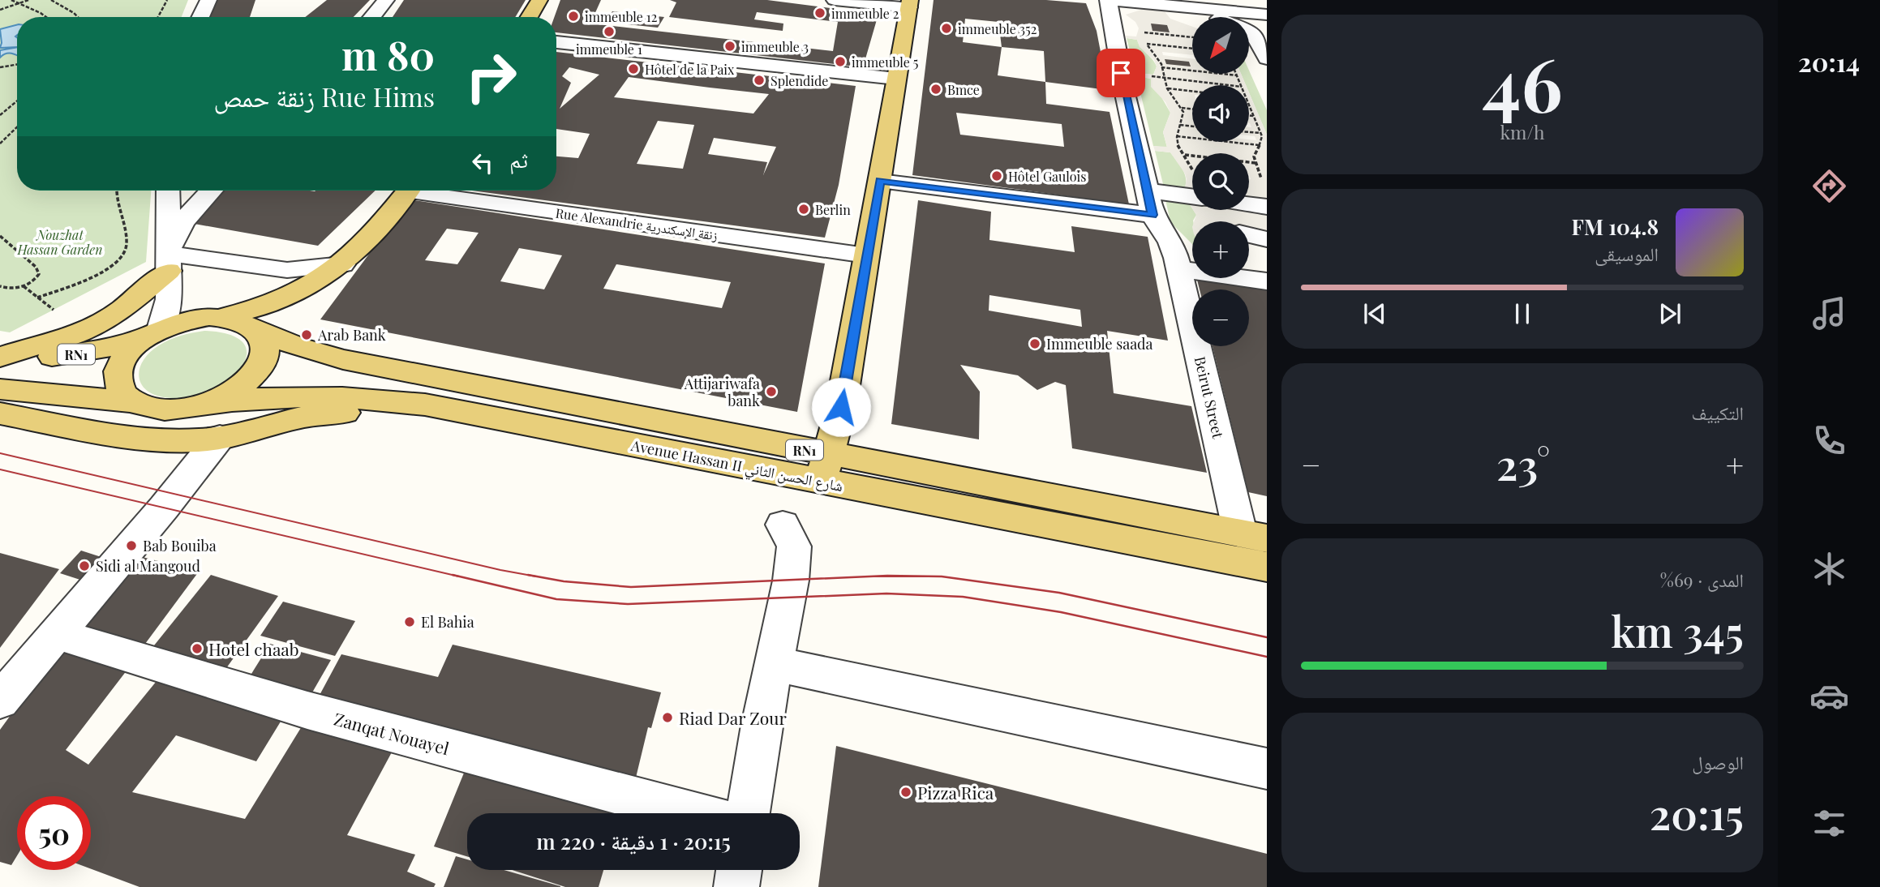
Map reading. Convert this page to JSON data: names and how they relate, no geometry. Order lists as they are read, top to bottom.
{
  "streets": {
    "main road": ["RN1", "Avenue Hassan II شارع الحسن الثاني"],
    "street": ["Rue Alexandrie زنقة الإسكندرية", "Beirut Street", "Zanqat Nouayel"]
  },
  "crossings": [
    ["RN1", "Avenue Hassan II شارع الحسن الثاني"],
    ["Beirut Street", "Avenue Hassan II شارع الحسن الثاني"]
  ],
  "parks": ["Nouzhat Hassan Garden"],
  "places": [
    "immeuble 2",
    "immeuble 12",
    "immeuble 352",
    "immeuble 1",
    "immeuble 3",
    "immeuble 5",
    "Hôtel de la Paix",
    "Splendide",
    "Bmce",
    "Hôtel Gaulois",
    "Berlin",
    "Arab Bank",
    "Immeuble saada",
    "Attijariwafa bank",
    "Bab Bouiba",
    "Sidi al Mangoud",
    "El Bahia",
    "Hotel chaab",
    "Riad Dar Zour",
    "Pizza Rica"
  ],
  "north": "bottom left",
  "page": {
    "tabs": "20:14",
    "tile": [
      ["46", "km/h"],
      "التكييف",
      ["المدى · 69%", "345 km"],
      ["الوصول", "20:15"]
    ],
    "map_buttons": ["+", "−"],
    "turn": ["80 m", "Rue Hims زنقة حمص"],
    "then": "ثم",
    "song": ["104.8 FM", "الموسيقى"],
    "heat": ["−", "23°", "+"],
    "limit": "50",
    "trip": "20:15 · 1 دقيقة · 220 m"
  }
}
